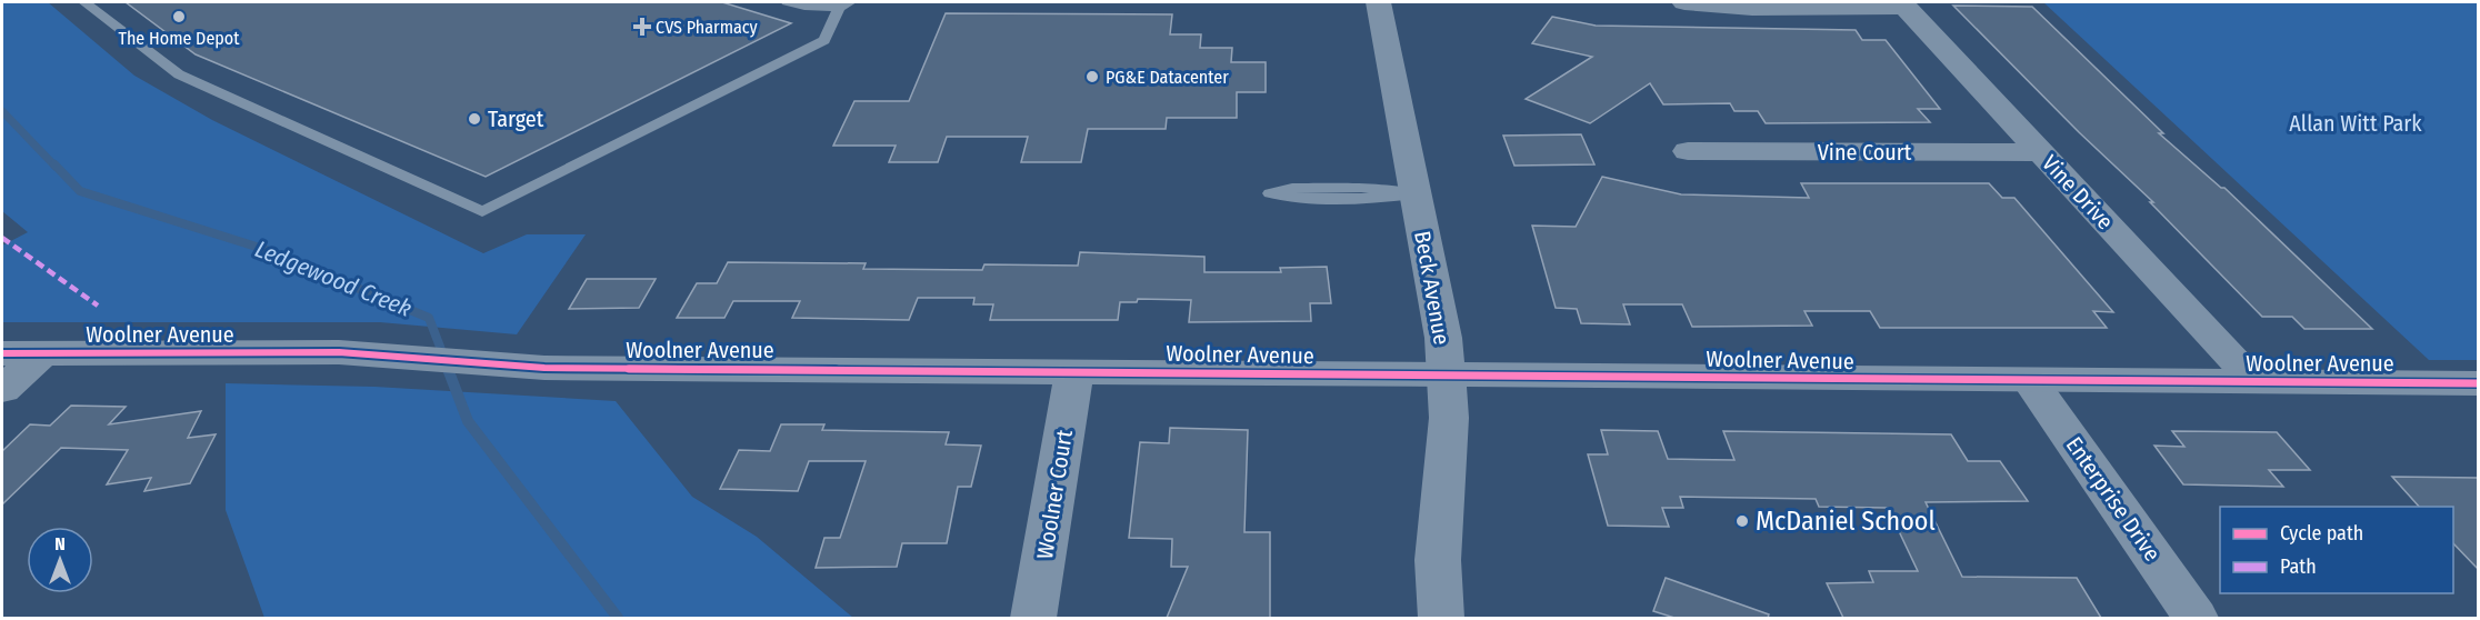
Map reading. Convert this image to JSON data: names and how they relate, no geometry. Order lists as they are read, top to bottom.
{
  "streets": {
    "street": [
      "Vine Court",
      "Vine Drive",
      "Beck Avenue",
      "Woolner Avenue",
      "Woolner Court",
      "Enterprise Drive"
    ]
  },
  "crossings": [
    ["Vine Court", "Vine Drive"],
    ["Vine Drive", "Woolner Avenue"],
    ["Beck Avenue", "Woolner Avenue"],
    ["Woolner Avenue", "Woolner Court"],
    ["Woolner Avenue", "Enterprise Drive"]
  ],
  "water": ["Ledgewood Creek"],
  "parks": ["Allan Witt Park"],
  "places": {
    "other": [
      "The Home Depot",
      "PG&E Datacenter",
      "Target",
      "McDaniel School"
    ],
    "health": ["CVS Pharmacy"]
  },
  "legend": ["Cycle path", "Path"],
  "north": "top"
}
